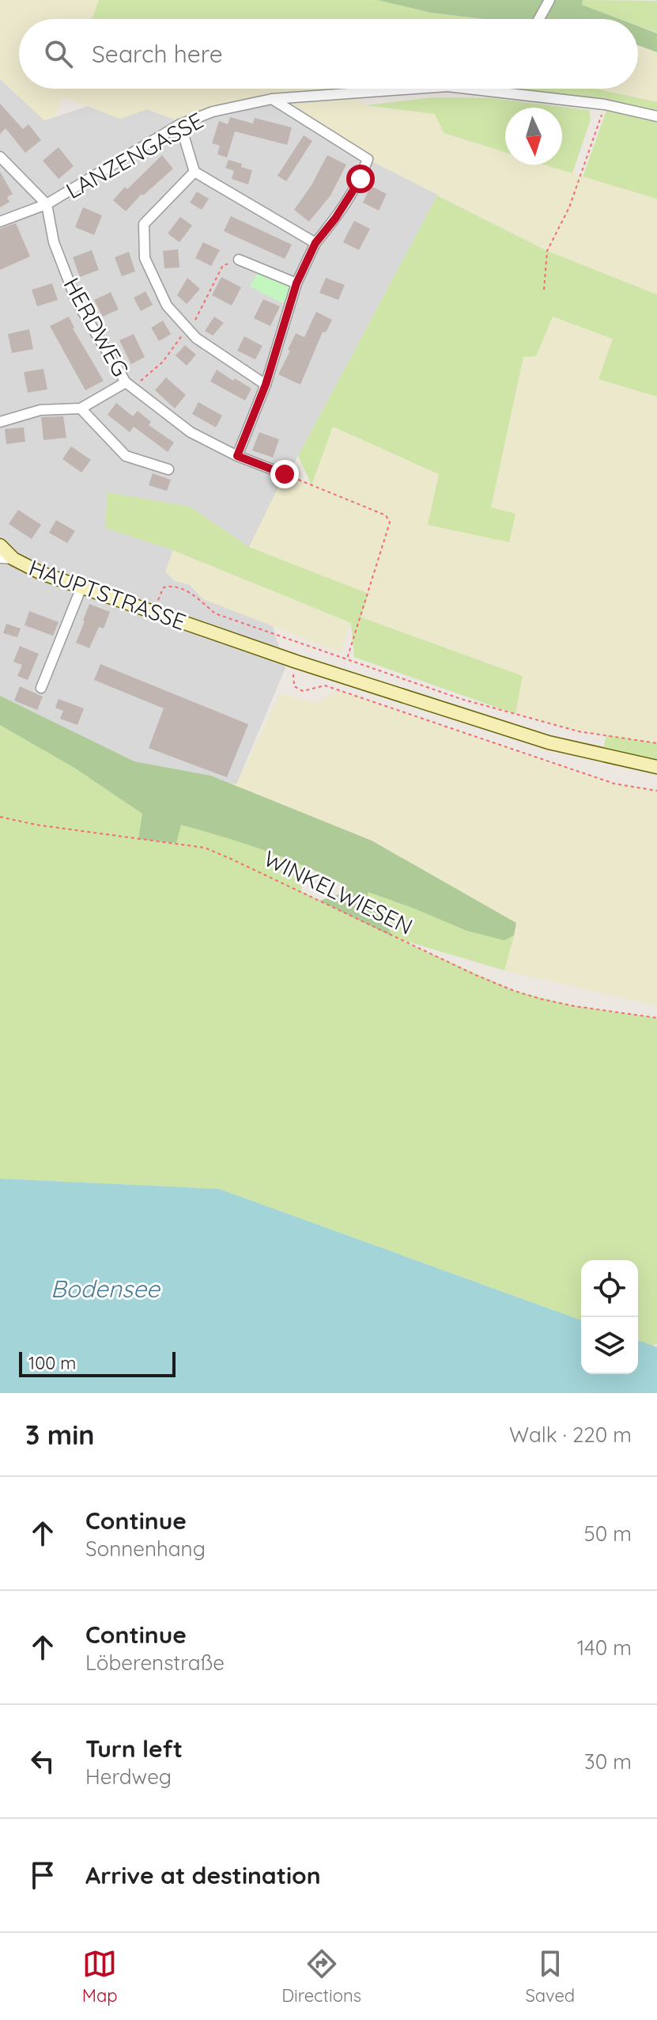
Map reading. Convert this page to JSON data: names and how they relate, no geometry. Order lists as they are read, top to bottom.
{
  "streets": {
    "main road": ["HAUPTSTRASSE"],
    "street": ["LANZENGASSE", "HERDWEG"],
    "path": ["WINKELWIESEN"]
  },
  "crossings": [
    ["LANZENGASSE", "HERDWEG"]
  ],
  "water": ["Bodensee"],
  "scale_bar": "100 m",
  "north": "bottom",
  "page": {
    "search": "Search here",
    "scale": "100 m",
    "heading": ["3 min", "Walk · 220 m"],
    "list": [
      ["Continue", "Sonnenhang", "50 m"],
      ["Continue", "Löberenstraße", "140 m"],
      ["Turn left", "Herdweg", "30 m"],
      "Arrive at destination"
    ],
    "nav": ["Map", "Directions", "Saved"]
  }
}
